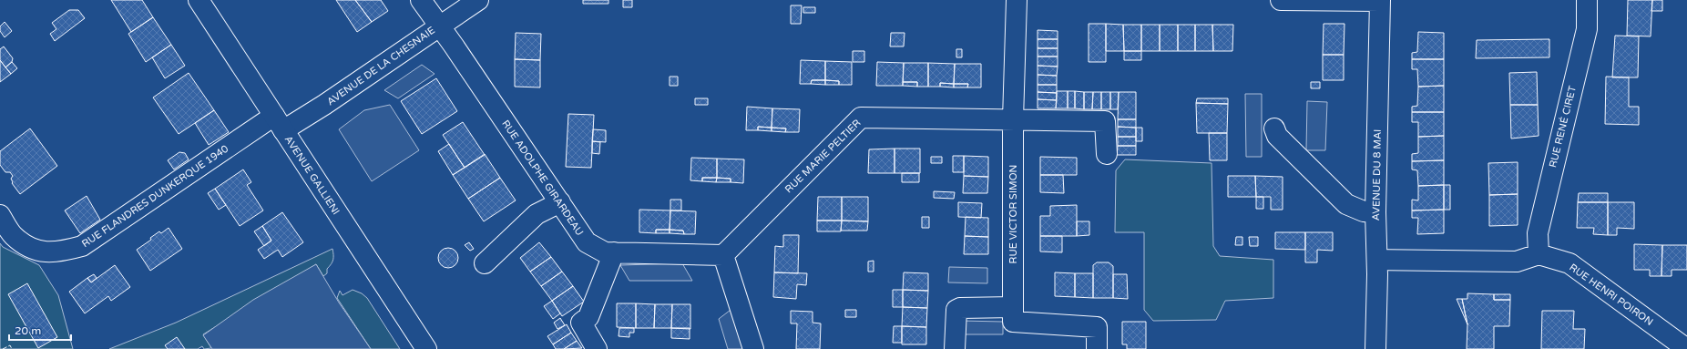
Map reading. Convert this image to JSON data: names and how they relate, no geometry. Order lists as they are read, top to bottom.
{
  "streets": {
    "street": [
      "AVENUE DE LA CHESNAIE",
      "RUE RENÉ CIRET",
      "RUE MARIE PELTIER",
      "AVENUE GALLIENI",
      "AVENUE DU 8 MAI",
      "RUE ADOLPHE GIRARDEAU",
      "RUE FLANDRES DUNKERQUE 1940",
      "RUE VICTOR SIMON",
      "RUE HENRI POIRON"
    ]
  },
  "crossings": [
    ["AVENUE DE LA CHESNAIE", "AVENUE GALLIENI"],
    ["AVENUE DE LA CHESNAIE", "RUE ADOLPHE GIRARDEAU"],
    ["AVENUE DE LA CHESNAIE", "RUE FLANDRES DUNKERQUE 1940"],
    ["RUE RENÉ CIRET", "RUE HENRI POIRON"],
    ["RUE MARIE PELTIER", "RUE ADOLPHE GIRARDEAU"],
    ["RUE MARIE PELTIER", "RUE VICTOR SIMON"],
    ["AVENUE GALLIENI", "RUE FLANDRES DUNKERQUE 1940"]
  ],
  "scale_bar": "20 m"
}
